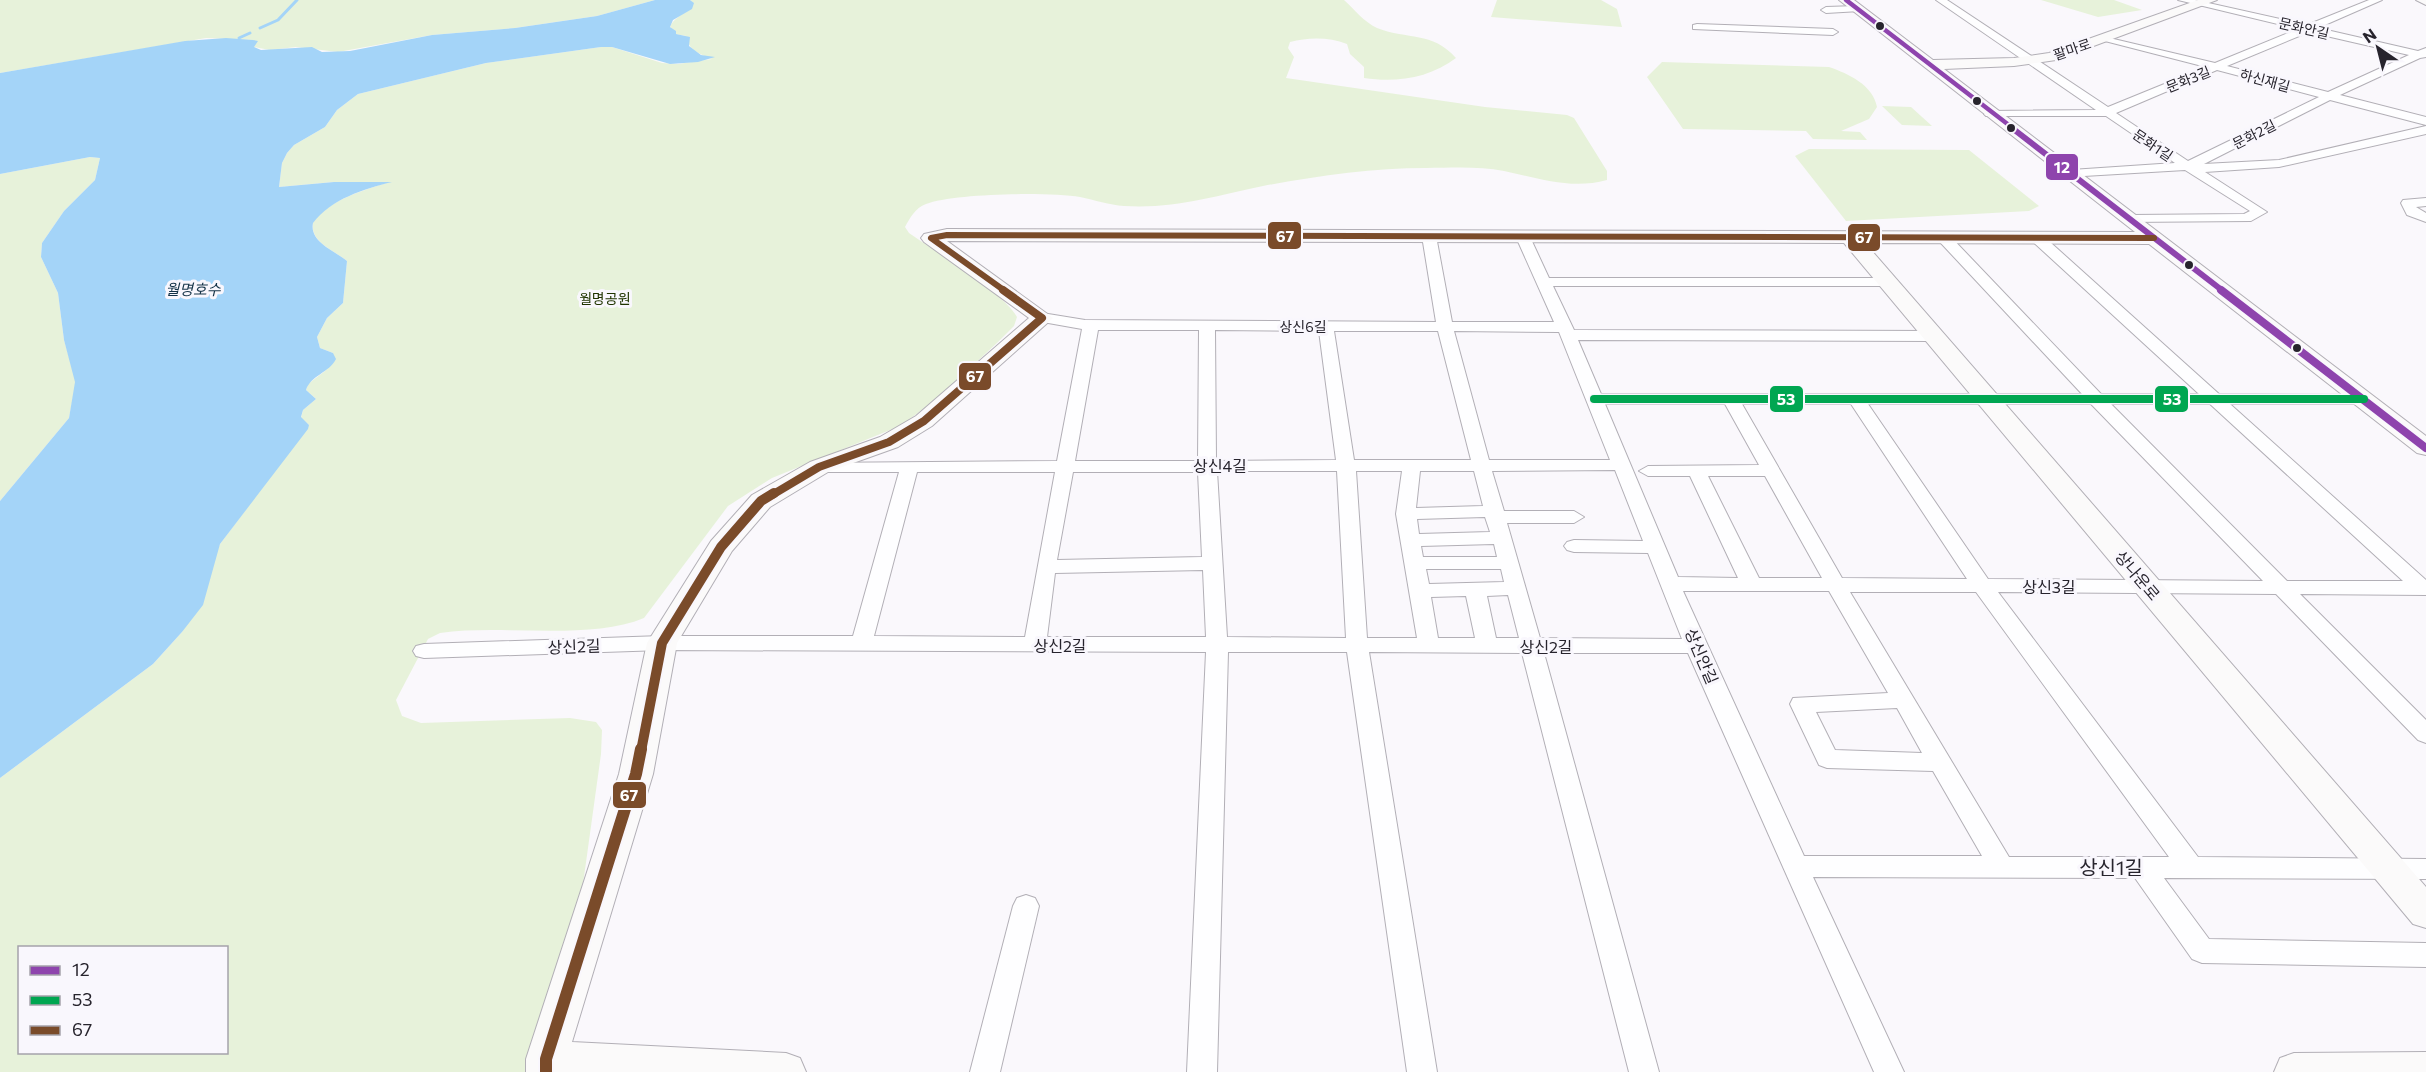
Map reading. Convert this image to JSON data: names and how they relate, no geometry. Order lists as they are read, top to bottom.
{
  "streets": {
    "street": [
      "문화안길",
      "팔마로",
      "문화3길",
      "하신재길",
      "문화2길",
      "문화1길",
      "상신6길",
      "상신4길",
      "상나운로",
      "상신3길",
      "상신2길",
      "상신안길",
      "상신1길"
    ]
  },
  "crossings": [
    ["문화안길", "팔마로"],
    ["문화안길", "문화3길"],
    ["문화안길", "문화2길"],
    ["팔마로", "하신재길"],
    ["팔마로", "문화1길"],
    ["문화3길", "하신재길"],
    ["문화3길", "문화1길"],
    ["하신재길", "문화2길"],
    ["문화2길", "문화1길"],
    ["상신6길", "상나운로"],
    ["상신6길", "상신안길"],
    ["상신4길", "상신안길"],
    ["상나운로", "상신3길"],
    ["상나운로", "상신1길"],
    ["상신3길", "상신안길"],
    ["상신2길", "상신안길"],
    ["상신안길", "상신1길"]
  ],
  "water": ["월명호수"],
  "parks": ["월명공원"],
  "lines": ["transit line 12", "transit line 67", "transit line 53"],
  "legend": ["12", "53", "67"],
  "north": "top left"
}
